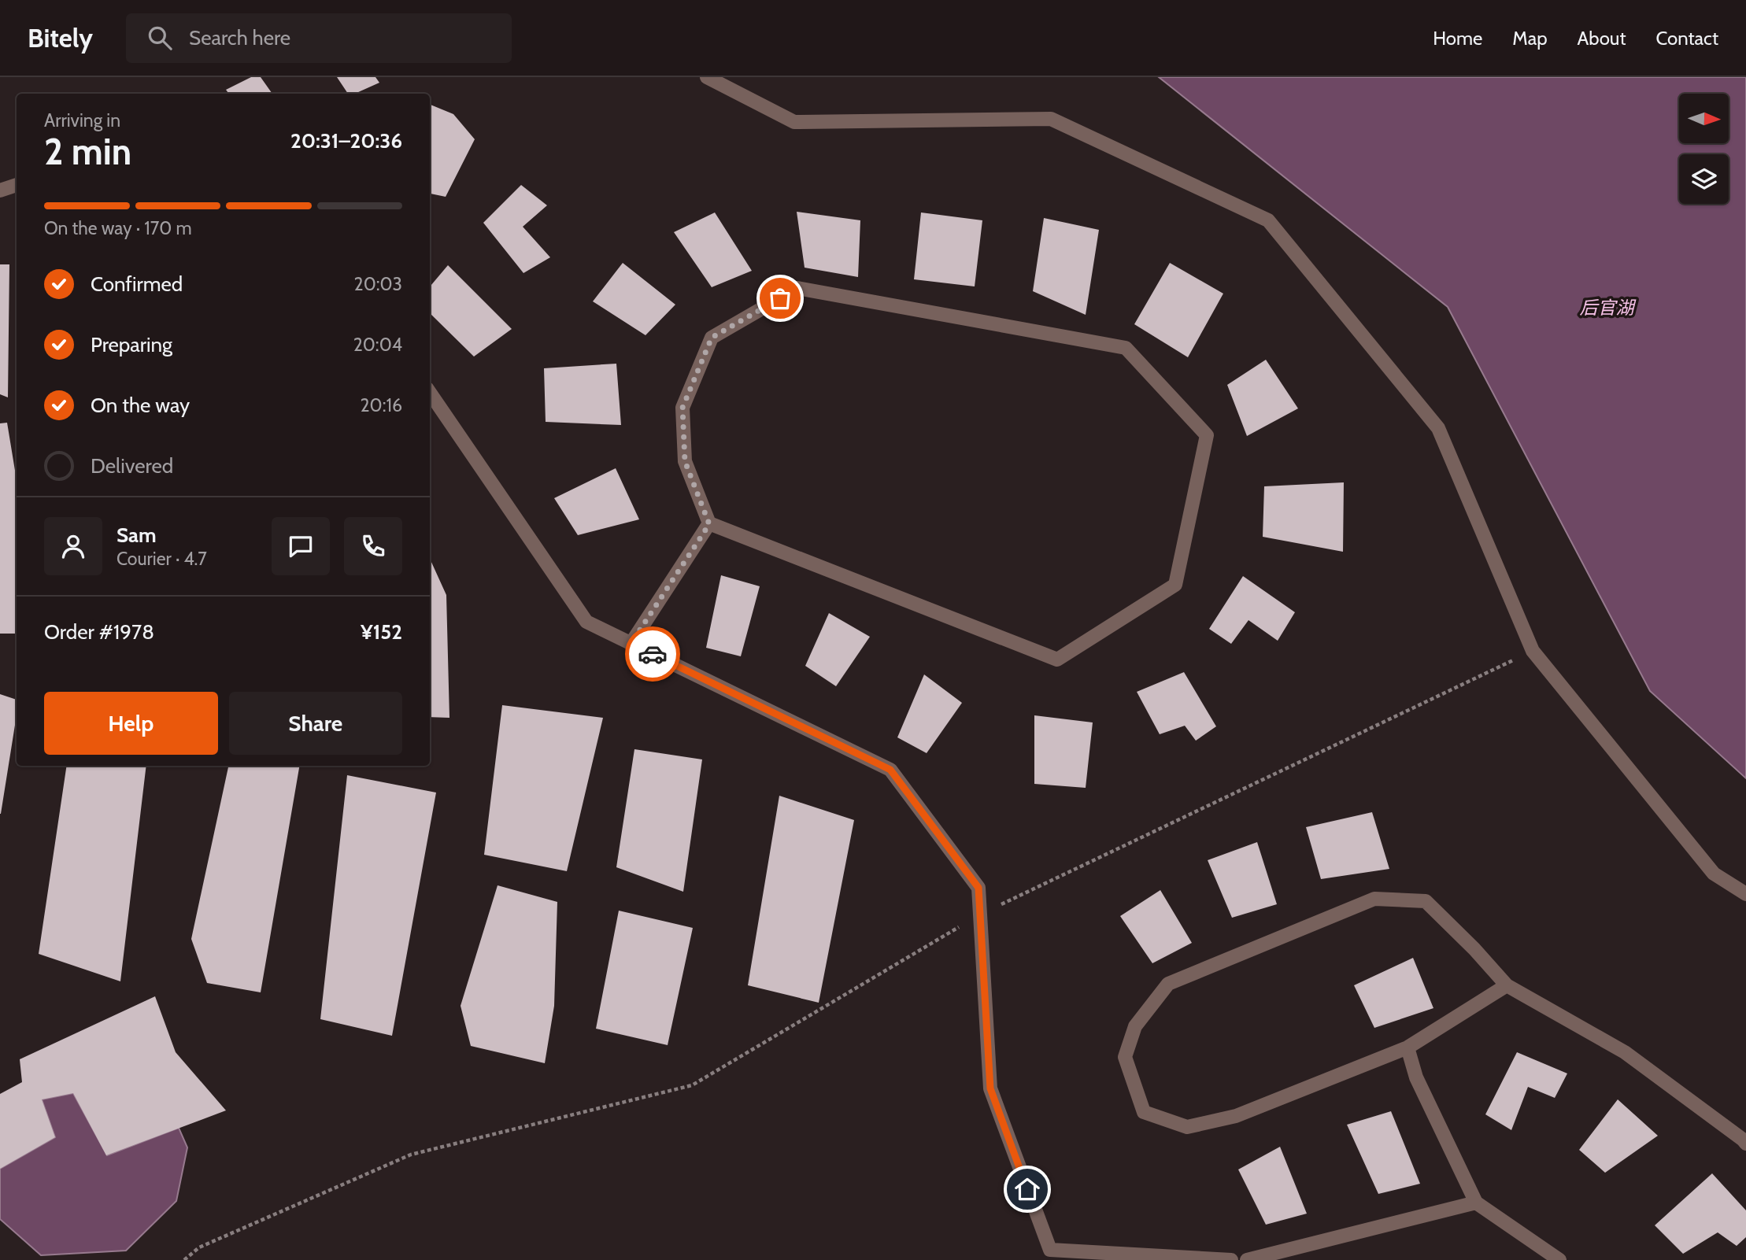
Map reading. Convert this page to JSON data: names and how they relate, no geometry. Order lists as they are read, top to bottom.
{
  "water": ["后官湖"],
  "north": "right",
  "page": {
    "header": "Bitely",
    "search": "Search here",
    "nav": [
      "Home",
      "Map",
      "About",
      "Contact"
    ],
    "heading": ["2 min", "Arriving in", "20:31–20:36"],
    "panel": [
      "Sam",
      "Courier · 4.7",
      "Order #1978",
      "¥152"
    ],
    "bar": "On the way · 170 m",
    "list": [
      ["Confirmed", "20:03"],
      ["Preparing", "20:04"],
      ["On the way", "20:16"],
      "Delivered"
    ],
    "buttons": ["Help", "Share"]
  }
}
